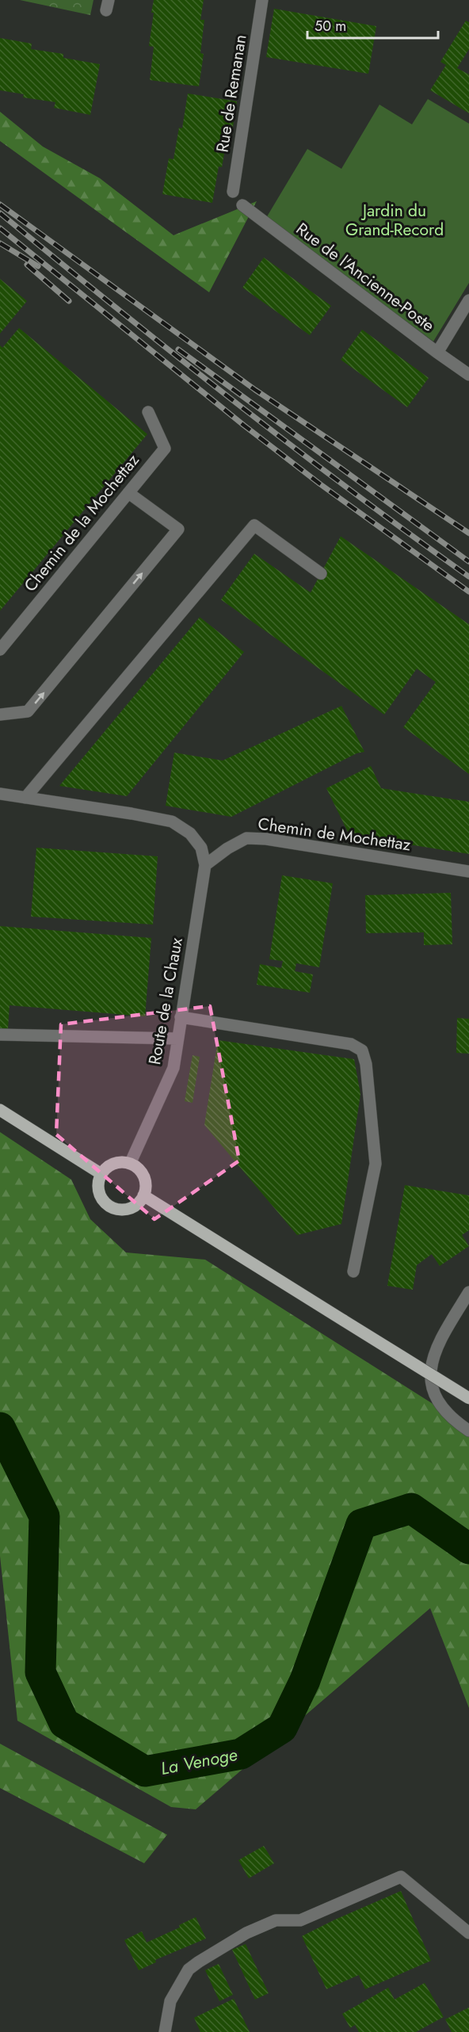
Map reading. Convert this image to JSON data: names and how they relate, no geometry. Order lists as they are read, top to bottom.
{
  "streets": {
    "street": [
      "Rue de Remanan",
      "Rue de l'Ancienne-Poste",
      "Chemin de la Mochettaz",
      "Chemin de Mochettaz",
      "Route de la Chaux"
    ]
  },
  "crossings": [
    ["Chemin de Mochettaz", "Route de la Chaux"]
  ],
  "water": ["La Venoge"],
  "parks": ["Jardin du Grand-Record"],
  "scale_bar": "50 m"
}
